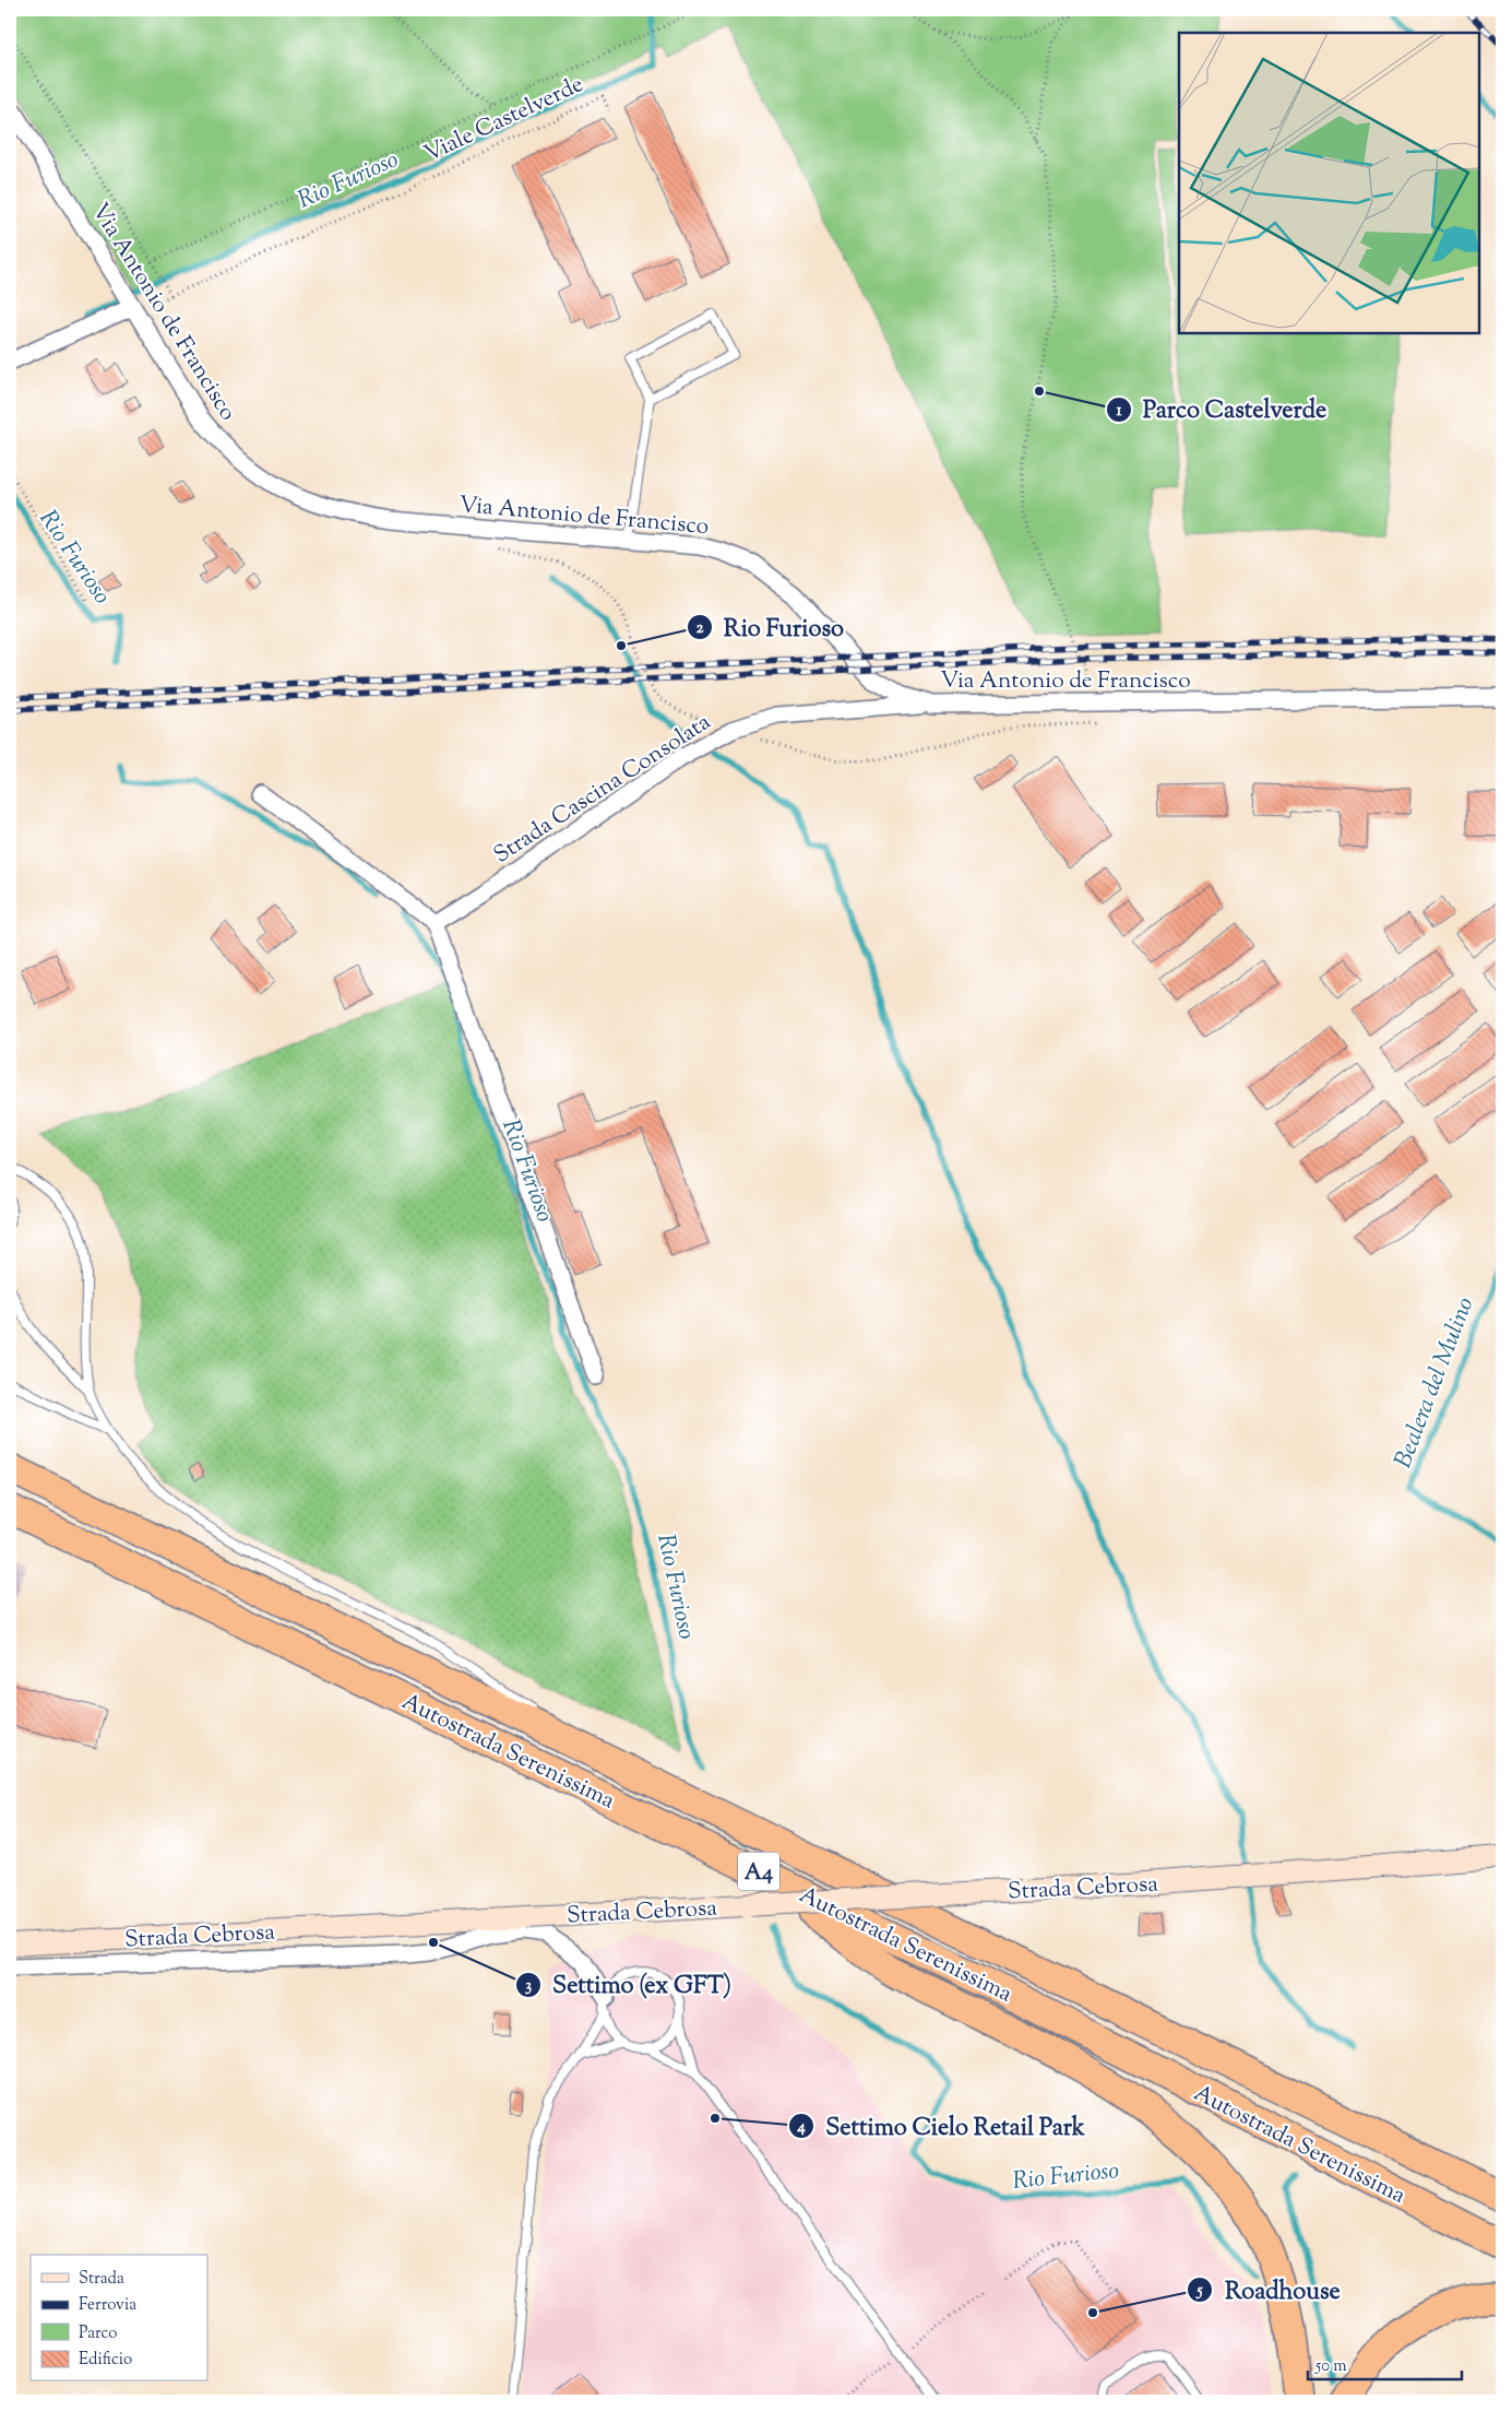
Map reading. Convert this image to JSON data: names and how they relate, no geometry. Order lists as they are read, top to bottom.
{
  "streets": {
    "highway": ["Autostrada Serenissima", "A4"],
    "main road": ["Strada Cebrosa"],
    "street": ["Via Antonio de Francisco", "Strada Cascina Consolata"],
    "path": ["Viale Castelverde"]
  },
  "crossings": [
    ["Via Antonio de Francisco", "Strada Cascina Consolata"]
  ],
  "water": ["Rio Furioso", "Bealera del Mulino"],
  "places": [
    "Parco Castelverde",
    "Rio Furioso",
    "Settimo (ex GFT)",
    "Settimo Cielo Retail Park",
    "Roadhouse"
  ],
  "legend": [
    "Strada",
    "Ferrovia",
    "Parco",
    "Edificio"
  ],
  "scale_bar": "50 m"
}
